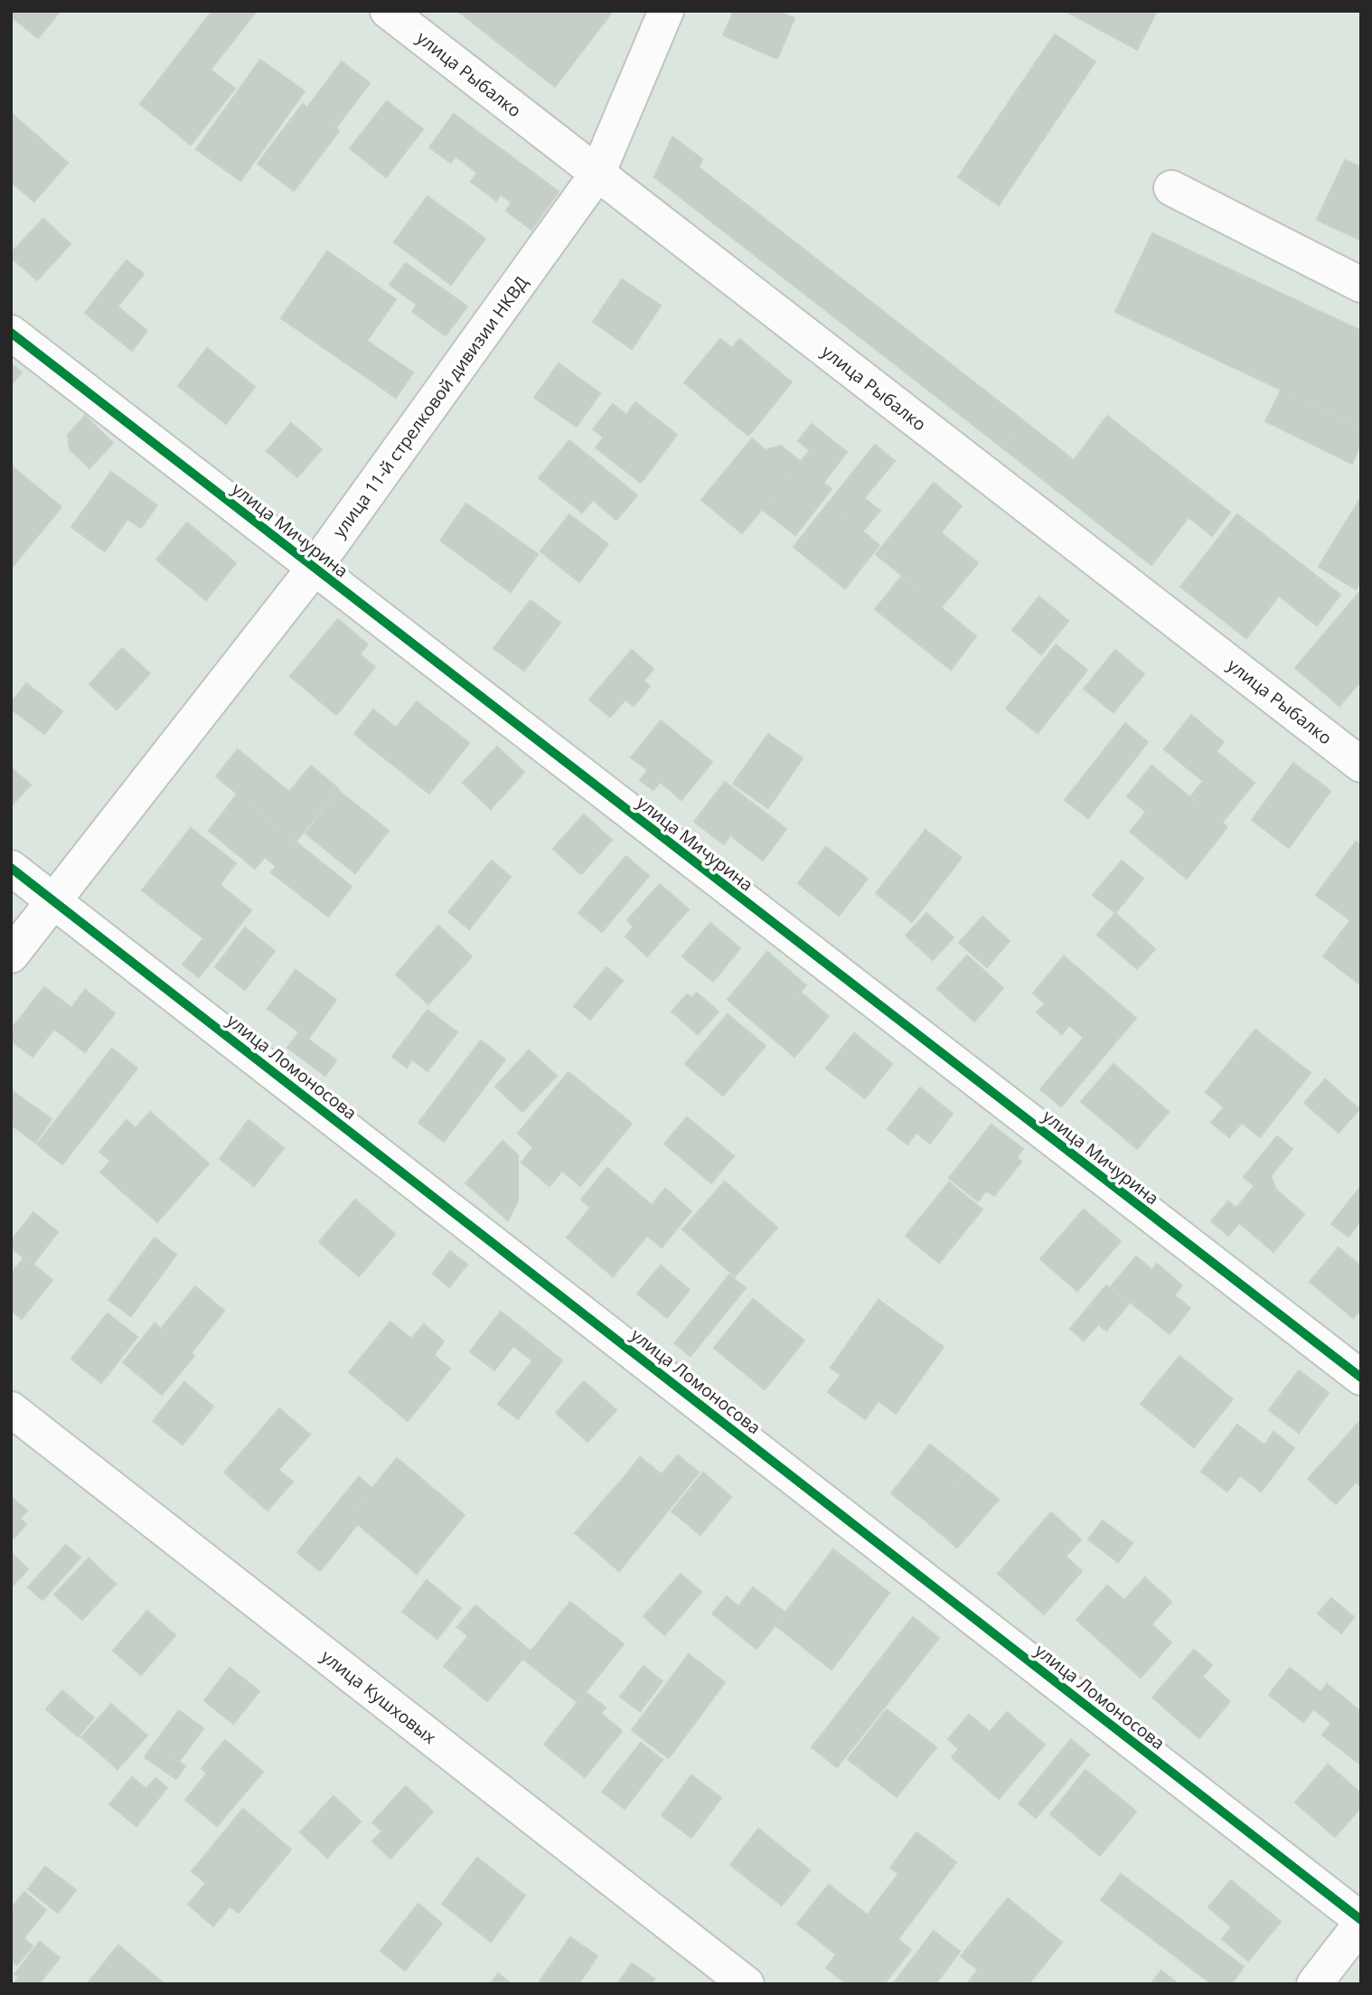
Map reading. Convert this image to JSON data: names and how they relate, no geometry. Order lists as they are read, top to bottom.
{
  "streets": {
    "street": [
      "улица Рыбалко",
      "улица 11-й стрелковой дивизии НКВД",
      "улица Мичурина",
      "улица Ломоносова",
      "улица Кушховых"
    ]
  },
  "crossings": [
    ["улица Рыбалко", "улица 11-й стрелковой дивизии НКВД"],
    ["улица 11-й стрелковой дивизии НКВД", "улица Мичурина"],
    ["улица 11-й стрелковой дивизии НКВД", "улица Ломоносова"]
  ]
}
